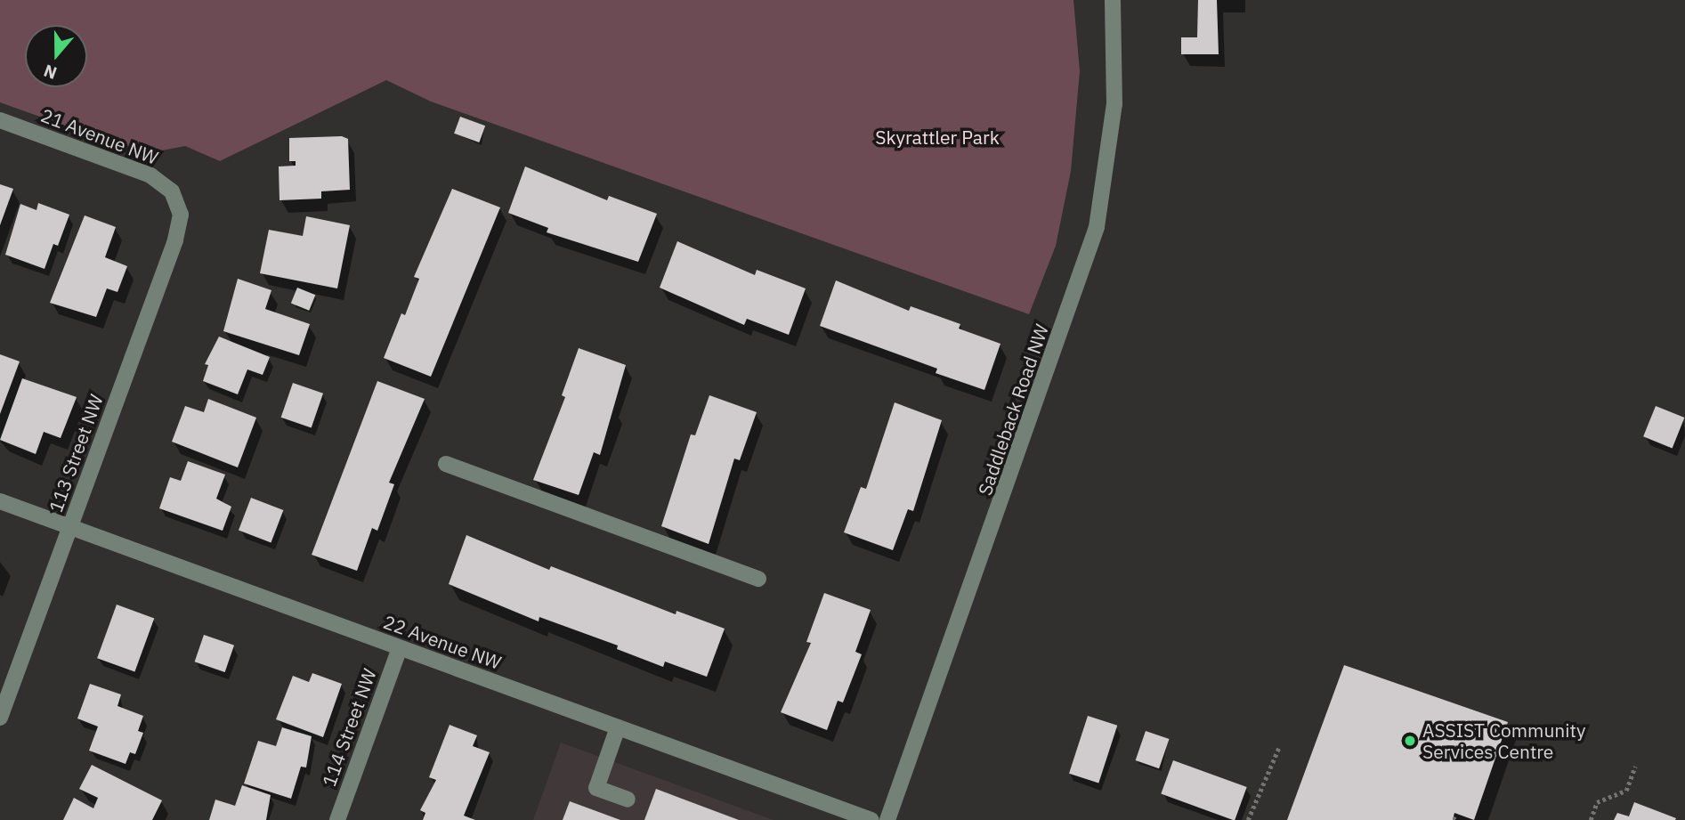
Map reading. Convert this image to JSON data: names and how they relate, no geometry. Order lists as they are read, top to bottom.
{
  "streets": {
    "street": [
      "21 Avenue NW",
      "Saddleback Road NW",
      "113 Street NW",
      "22 Avenue NW",
      "114 Street NW"
    ]
  },
  "crossings": [
    ["21 Avenue NW", "113 Street NW"],
    ["113 Street NW", "22 Avenue NW"],
    ["22 Avenue NW", "114 Street NW"]
  ],
  "parks": ["Skyrattler Park"],
  "places": ["ASSIST Community Services Centre"],
  "north": "bottom"
}
